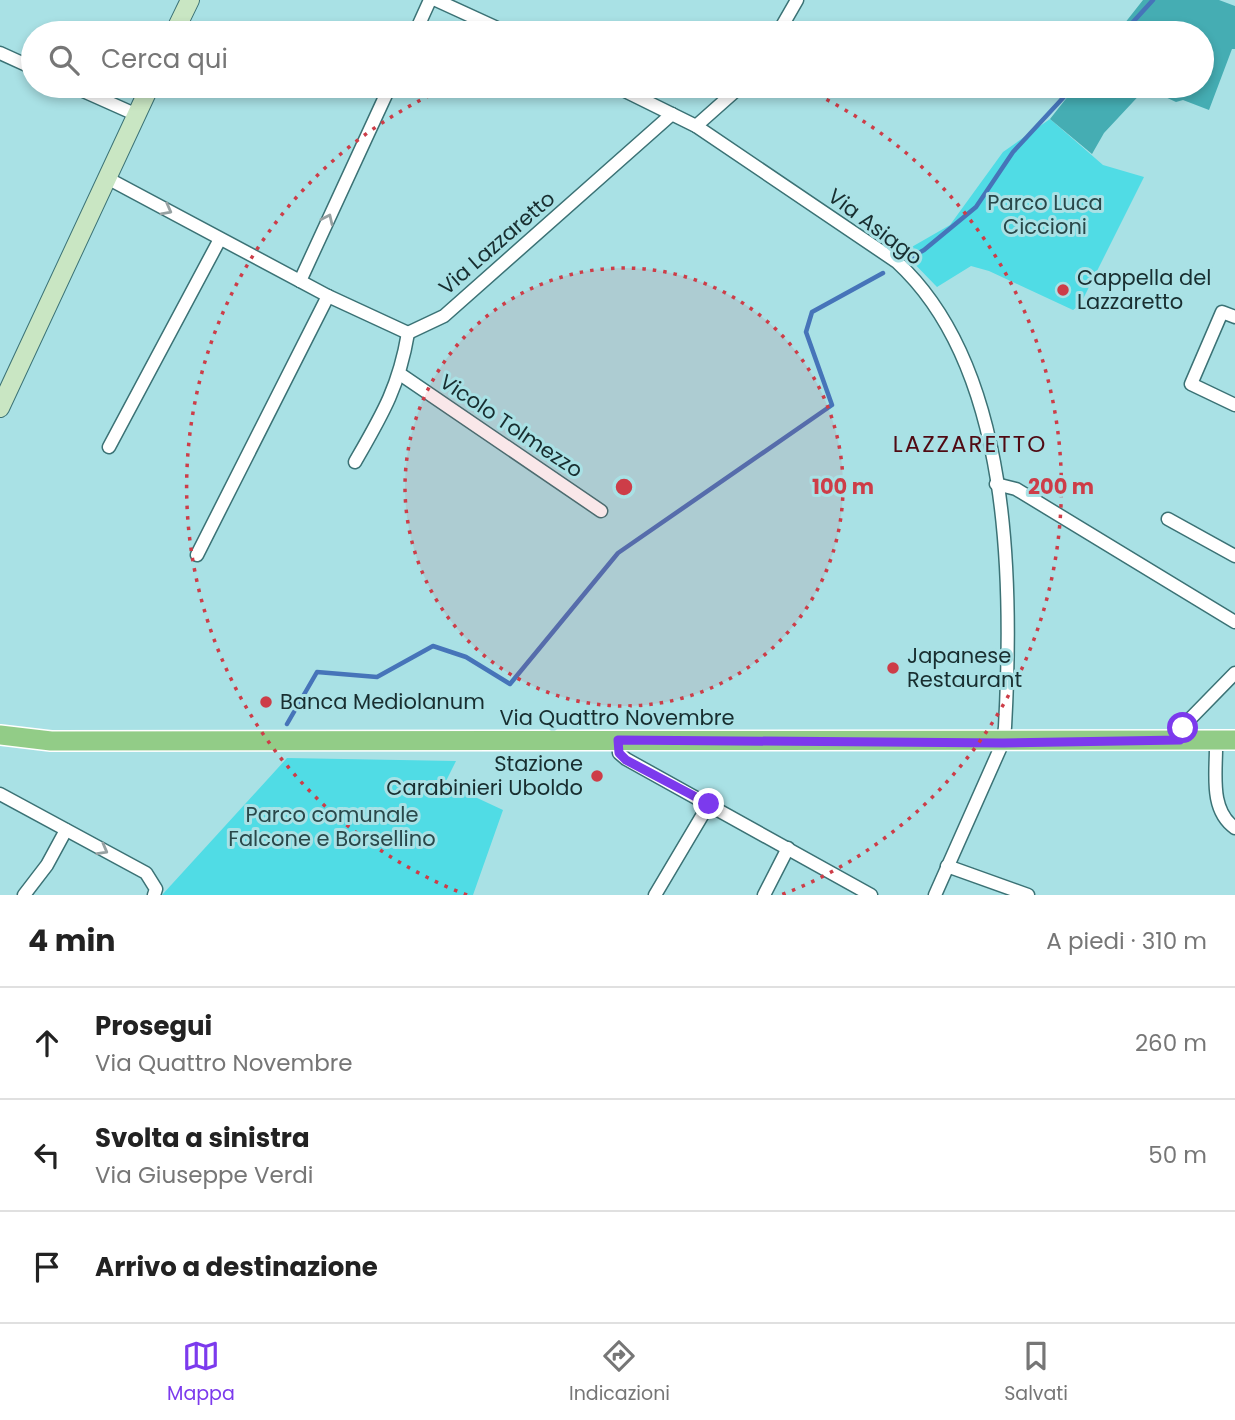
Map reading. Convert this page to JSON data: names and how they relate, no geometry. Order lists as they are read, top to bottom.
{
  "streets": {
    "main road": ["Via Quattro Novembre"],
    "street": ["Via Asiago", "Via Lazzaretto", "Vicolo Tolmezzo"]
  },
  "crossings": [
    ["Via Asiago", "Via Lazzaretto"],
    ["Via Asiago", "Via Quattro Novembre"]
  ],
  "districts": ["LAZZARETTO"],
  "parks": ["Parco Luca Ciccioni", "Parco comunale Falcone e Borsellino"],
  "places": [
    "Cappella del Lazzaretto",
    "Japanese Restaurant",
    "Banca Mediolanum",
    "Stazione Carabinieri Uboldo"
  ],
  "page": {
    "search": "Cerca qui",
    "heading": ["4 min", "A piedi · 310 m"],
    "list": [
      ["Prosegui", "Via Quattro Novembre", "260 m"],
      ["Svolta a sinistra", "Via Giuseppe Verdi", "50 m"],
      "Arrivo a destinazione"
    ],
    "nav": ["Mappa", "Indicazioni", "Salvati"]
  },
  "rings": ["100 m", "200 m"]
}
